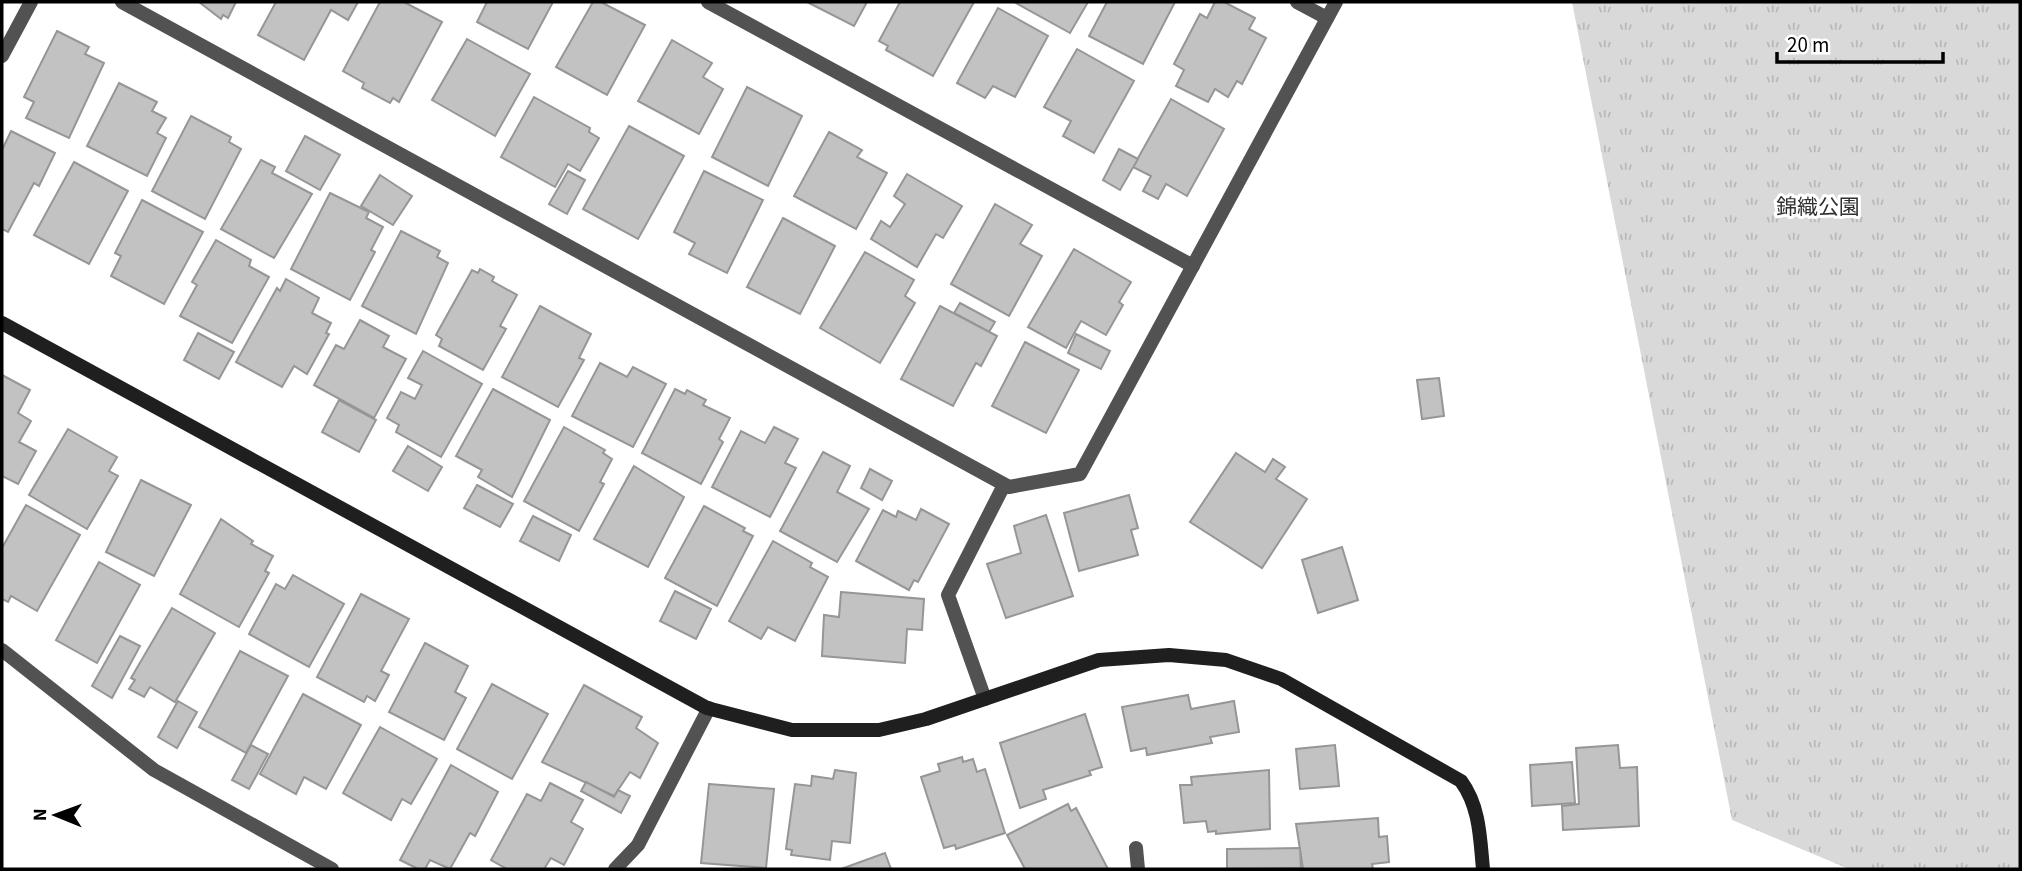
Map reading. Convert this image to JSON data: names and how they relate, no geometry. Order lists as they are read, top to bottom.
{
  "parks": ["錦織公園"],
  "scale_bar": "20 m",
  "north": "left"
}
